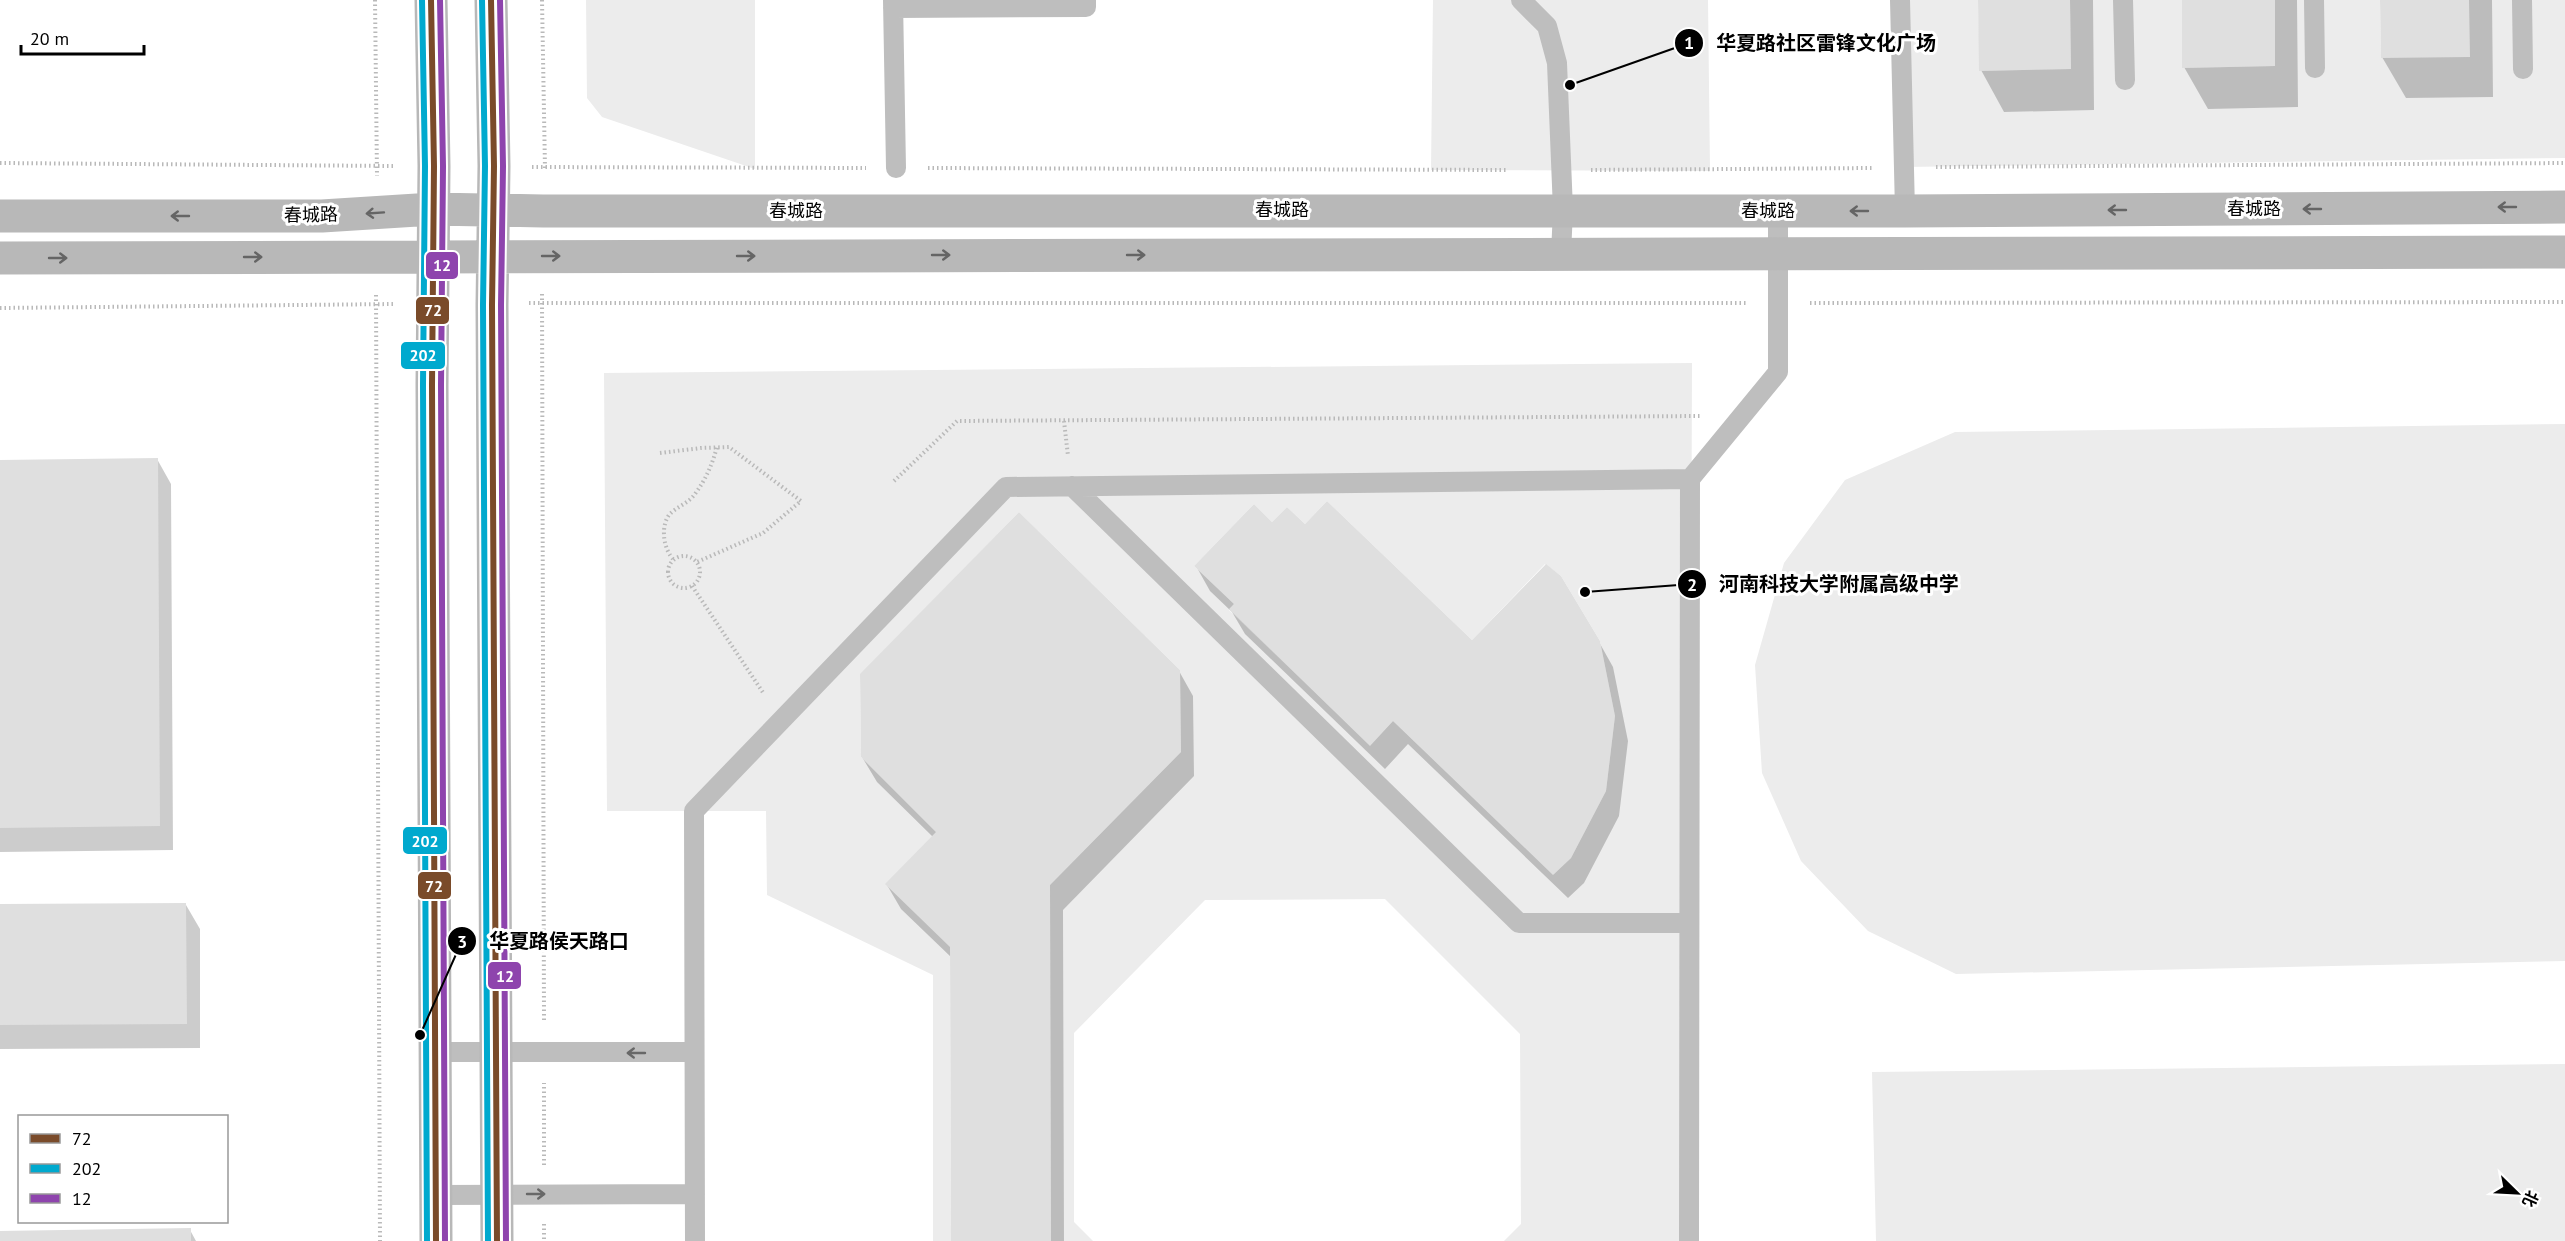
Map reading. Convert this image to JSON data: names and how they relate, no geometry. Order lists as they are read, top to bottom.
{
  "streets": {
    "street": ["春城路"]
  },
  "places": ["华夏路社区雷锋文化广场", "河南科技大学附属高级中学", "华夏路侯天路口"],
  "lines": ["transit line 72", "transit line 202", "transit line 12"],
  "legend": ["72", "202", "12"],
  "scale_bar": "20 m",
  "north": "bottom right"
}
